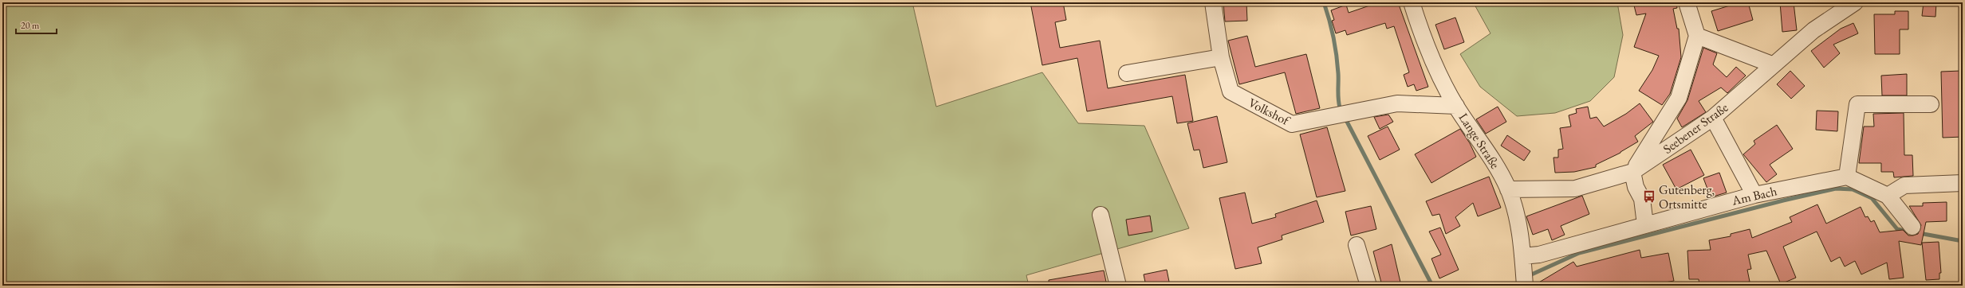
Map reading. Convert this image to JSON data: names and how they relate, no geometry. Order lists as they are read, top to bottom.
{
  "streets": {
    "street": [
      "Volkshof",
      "Seebener Straße",
      "Lange Straße",
      "Am Bach"
    ]
  },
  "crossings": [
    ["Volkshof", "Lange Straße"],
    ["Seebener Straße", "Lange Straße"],
    ["Lange Straße", "Am Bach"]
  ],
  "places": {
    "bus stop": ["Gutenberg, Ortsmitte"]
  },
  "scale_bar": "20 m"
}
